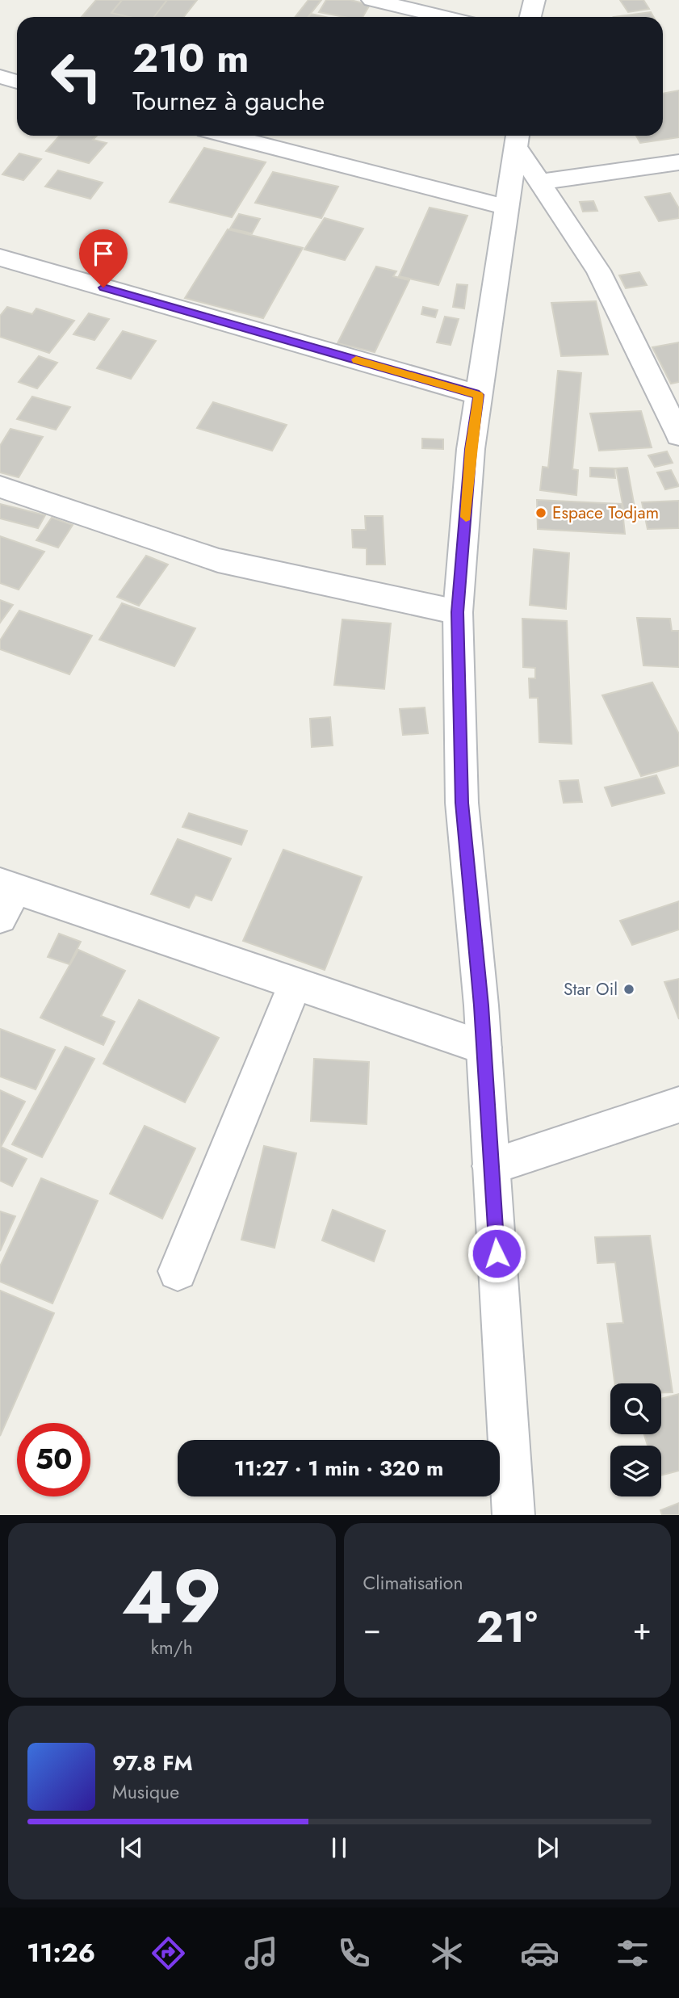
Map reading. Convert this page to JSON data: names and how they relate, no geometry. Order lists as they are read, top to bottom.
{
  "places": ["Espace Todjam", "Star Oil"],
  "page": {
    "turn": ["210 m", "Tournez à gauche"],
    "limit": "50",
    "trip": "11:27 · 1 min · 320 m",
    "tile": [
      ["49", "km/h"],
      "Climatisation"
    ],
    "heat": ["−", "21°", "+"],
    "song": ["97.8 FM", "Musique"],
    "tabs": "11:26"
  }
}
